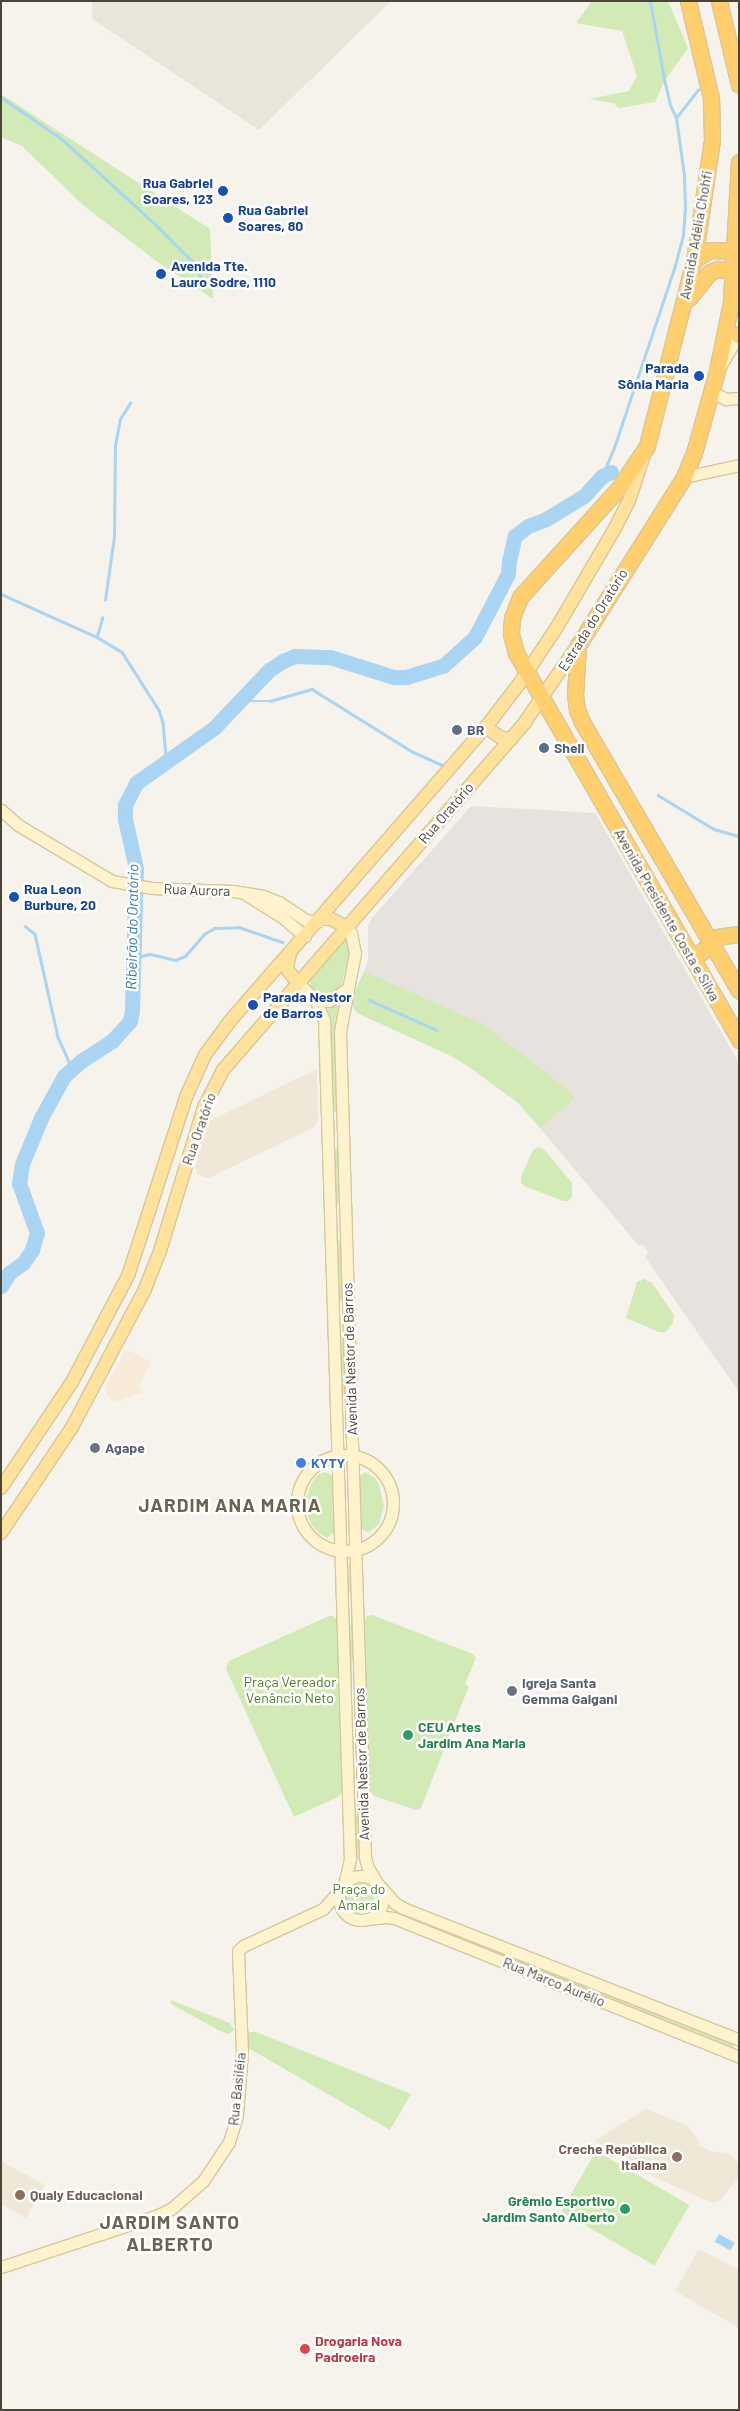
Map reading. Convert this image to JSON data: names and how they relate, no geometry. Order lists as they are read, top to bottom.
{
  "streets": {
    "highway": ["Avenida Adélia Chohfi", "Estrada do Oratório", "Avenida Presidente Costa e Silva"],
    "main road": ["Rua Oratório"],
    "street": [
      "Rua Aurora",
      "Avenida Nestor de Barros",
      "Rua Marco Aurélio",
      "Rua Basiléia"
    ]
  },
  "crossings": [
    ["Avenida Adélia Chohfi", "Estrada do Oratório"],
    ["Avenida Adélia Chohfi", "Avenida Presidente Costa e Silva"],
    ["Estrada do Oratório", "Rua Oratório"],
    ["Estrada do Oratório", "Avenida Presidente Costa e Silva"],
    ["Rua Oratório", "Rua Aurora"],
    ["Rua Oratório", "Avenida Nestor de Barros"],
    ["Avenida Nestor de Barros", "Rua Marco Aurélio"],
    ["Avenida Nestor de Barros", "Rua Basiléia"],
    ["Rua Marco Aurélio", "Rua Basiléia"]
  ],
  "districts": ["JARDIM ANA MARIA", "JARDIM SANTO ALBERTO"],
  "water": ["Ribeirão do Oratório"],
  "parks": ["Praça Vereador Venâncio Neto", "Praça do Amaral"],
  "places": [
    "Rua Gabriel Soares, 123",
    "Rua Gabriel Soares, 80",
    "Avenida Tte. Lauro Sodre, 1110",
    "Parada Sônia Maria",
    "BR",
    "Shell",
    "Rua Leon Burbure, 20",
    "Parada Nestor de Barros",
    "Agape",
    "KYTY",
    "Igreja Santa Gemma Galgani",
    "CEU Artes Jardim Ana Maria",
    "Creche República Italiana",
    "Qualy Educacional",
    "Grêmio Esportivo Jardim Santo Alberto",
    "Drogaria Nova Padroeira"
  ]
}
